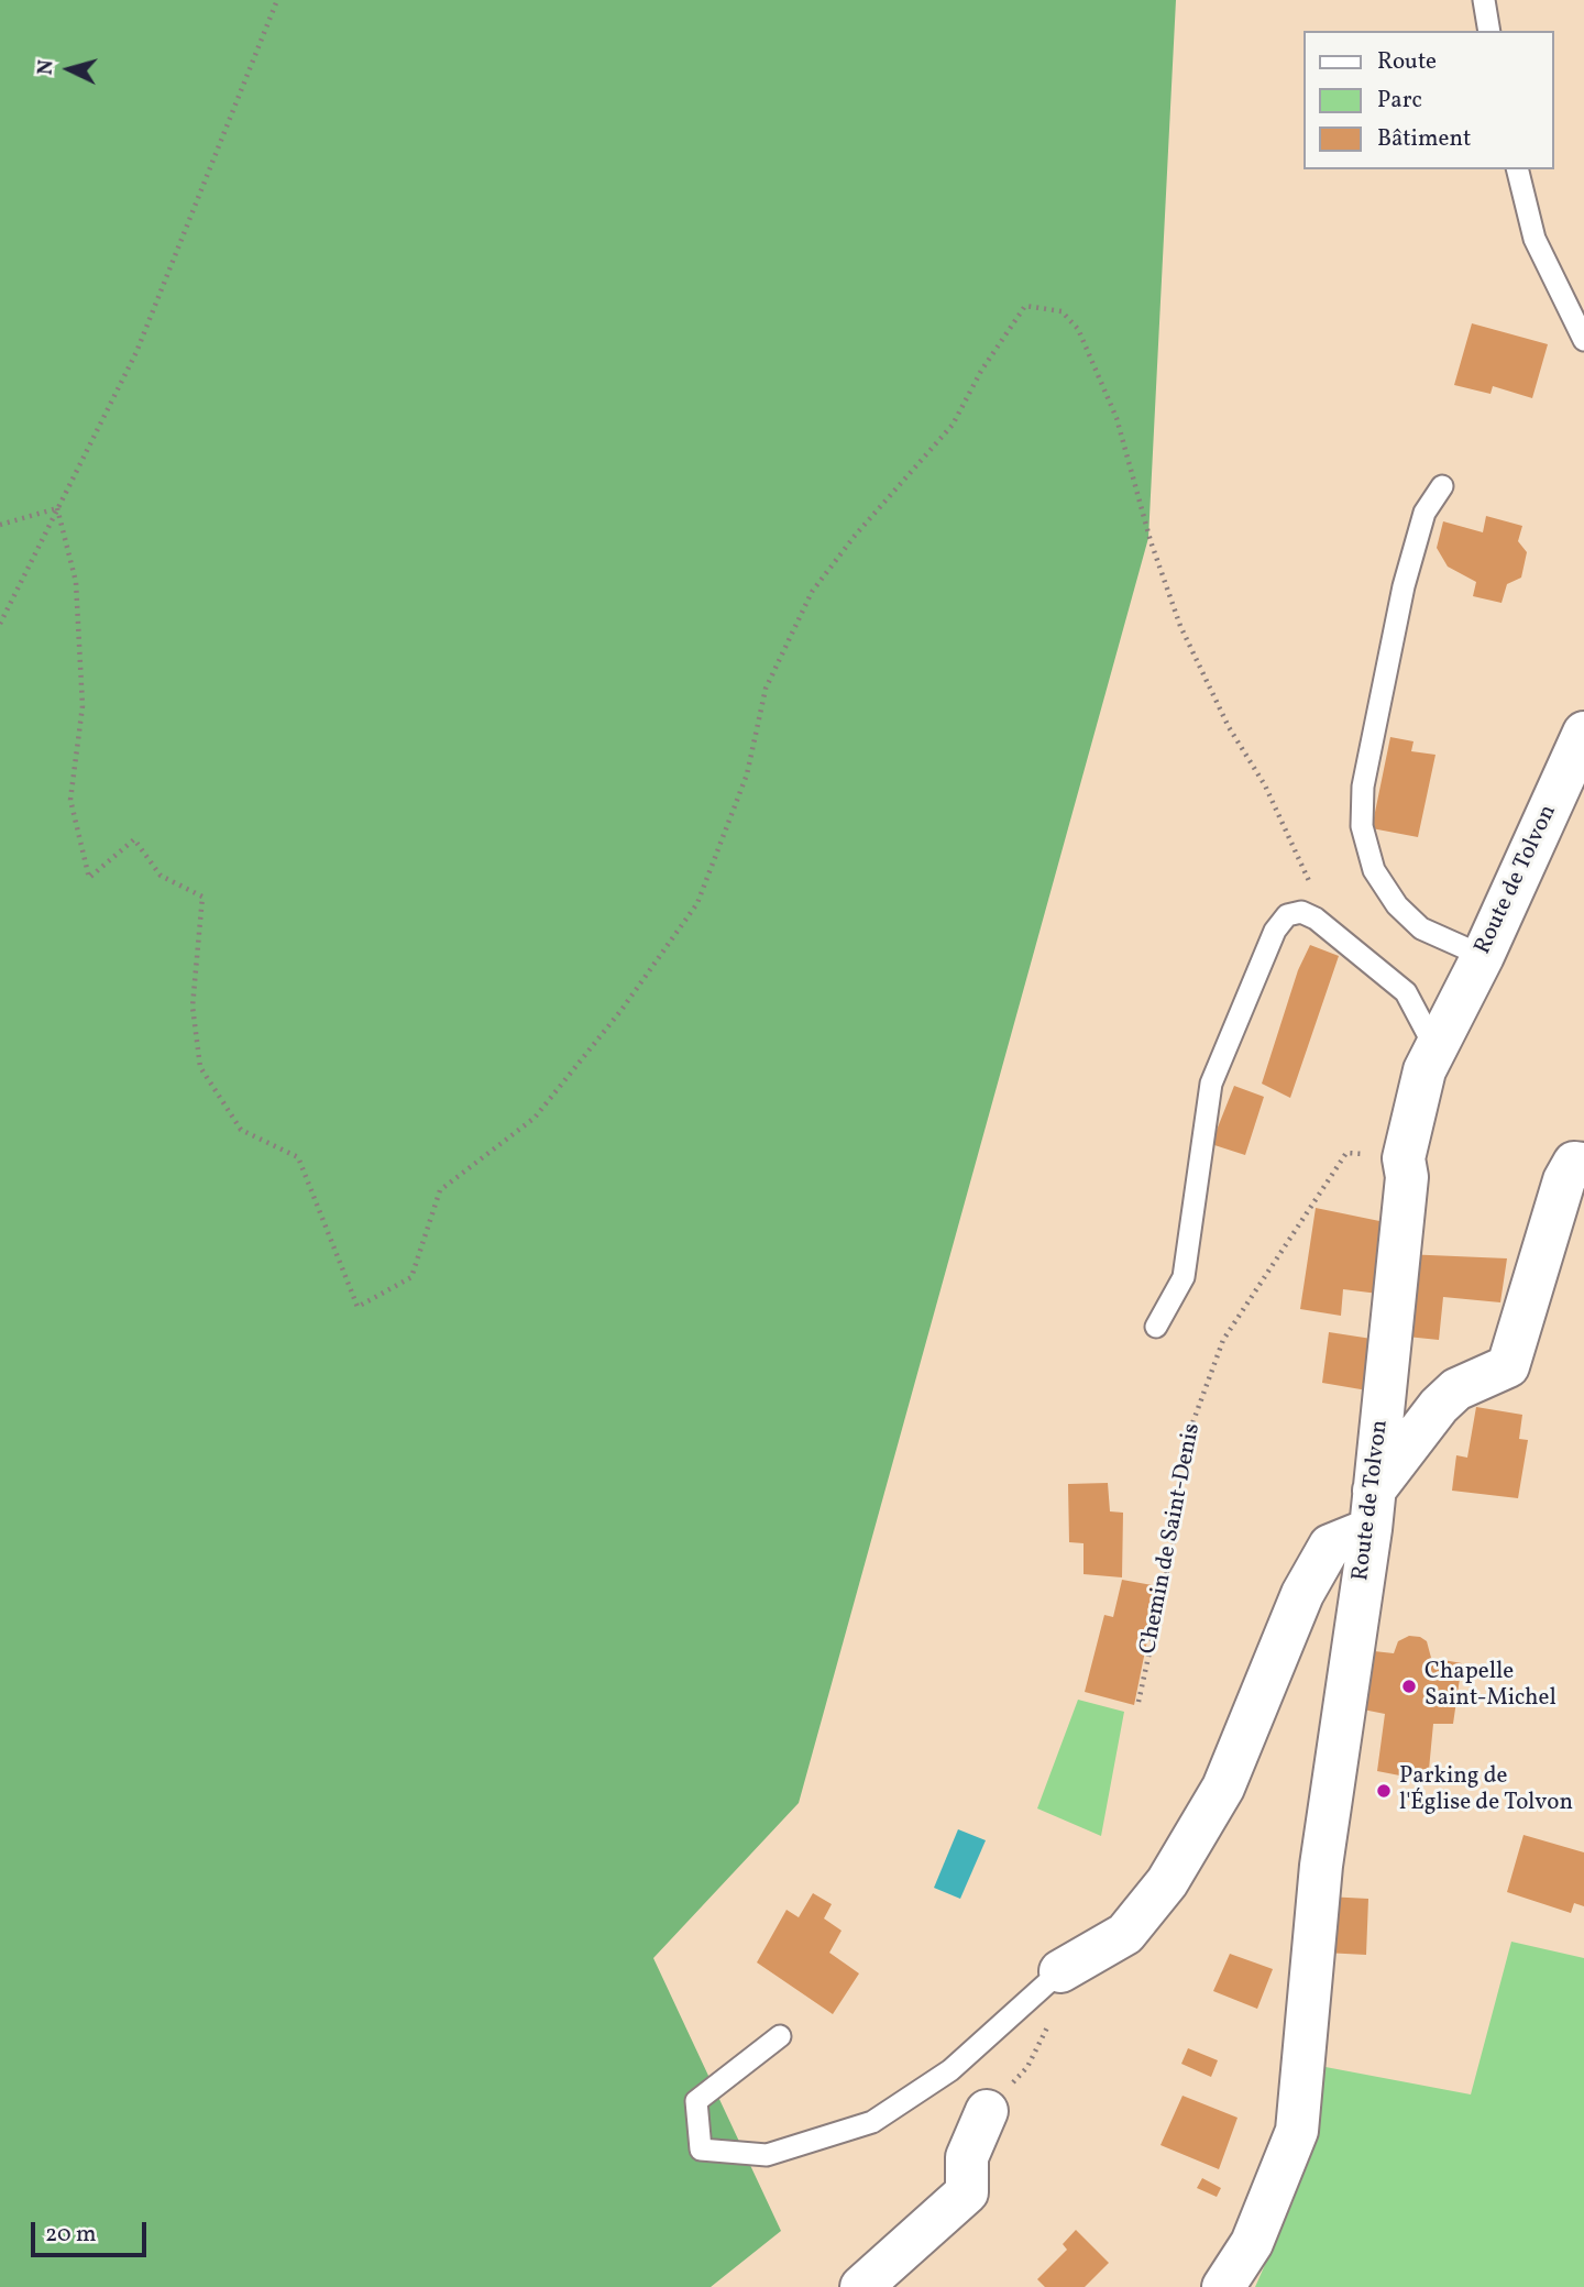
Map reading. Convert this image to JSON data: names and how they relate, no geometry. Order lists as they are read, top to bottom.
{
  "streets": {
    "street": ["Route de Tolvon"],
    "path": ["Chemin de Saint-Denis"]
  },
  "crossings": [
    ["Route de Tolvon", "Chemin de Saint-Denis"]
  ],
  "places": ["Chapelle Saint-Michel", "Parking de l'Église de Tolvon"],
  "legend": ["Route", "Parc", "Bâtiment"],
  "scale_bar": "20 m",
  "north": "left"
}
